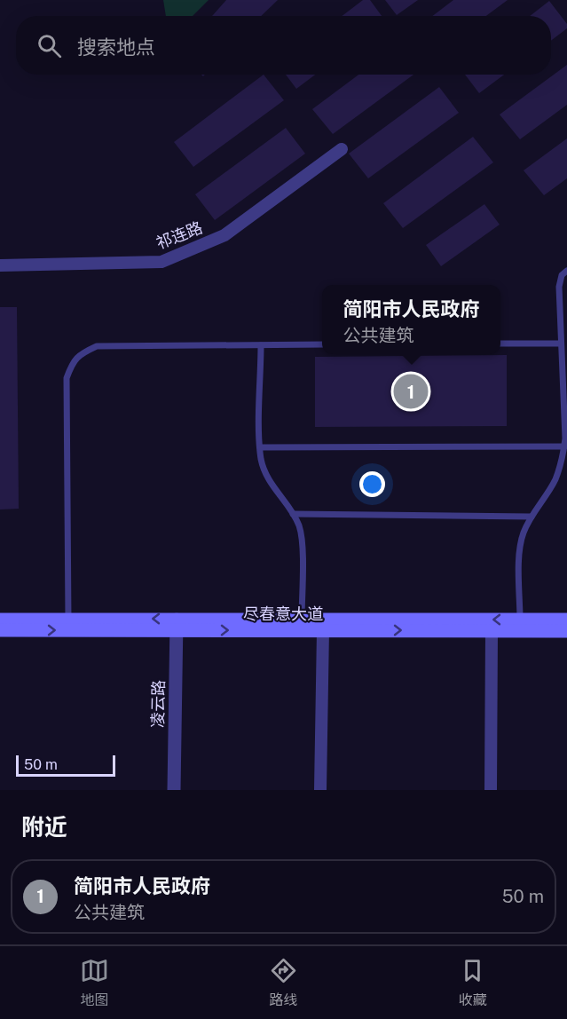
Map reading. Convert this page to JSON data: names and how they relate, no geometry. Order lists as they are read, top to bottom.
{
  "streets": {
    "main road": ["尽春意大道"],
    "street": ["祁连路", "凌云路"]
  },
  "crossings": [
    ["尽春意大道", "凌云路"]
  ],
  "scale_bar": "50 m",
  "page": {
    "search": "搜索地点",
    "popup": ["简阳市人民政府", "公共建筑"],
    "pins": "1",
    "scale": "50 m",
    "heading": "附近",
    "list": [
      {
        "mark": "1",
        "name": "简阳市人民政府",
        "note": "公共建筑",
        "value": "50 m"
      }
    ],
    "nav": ["地图", "路线", "收藏"]
  }
}
